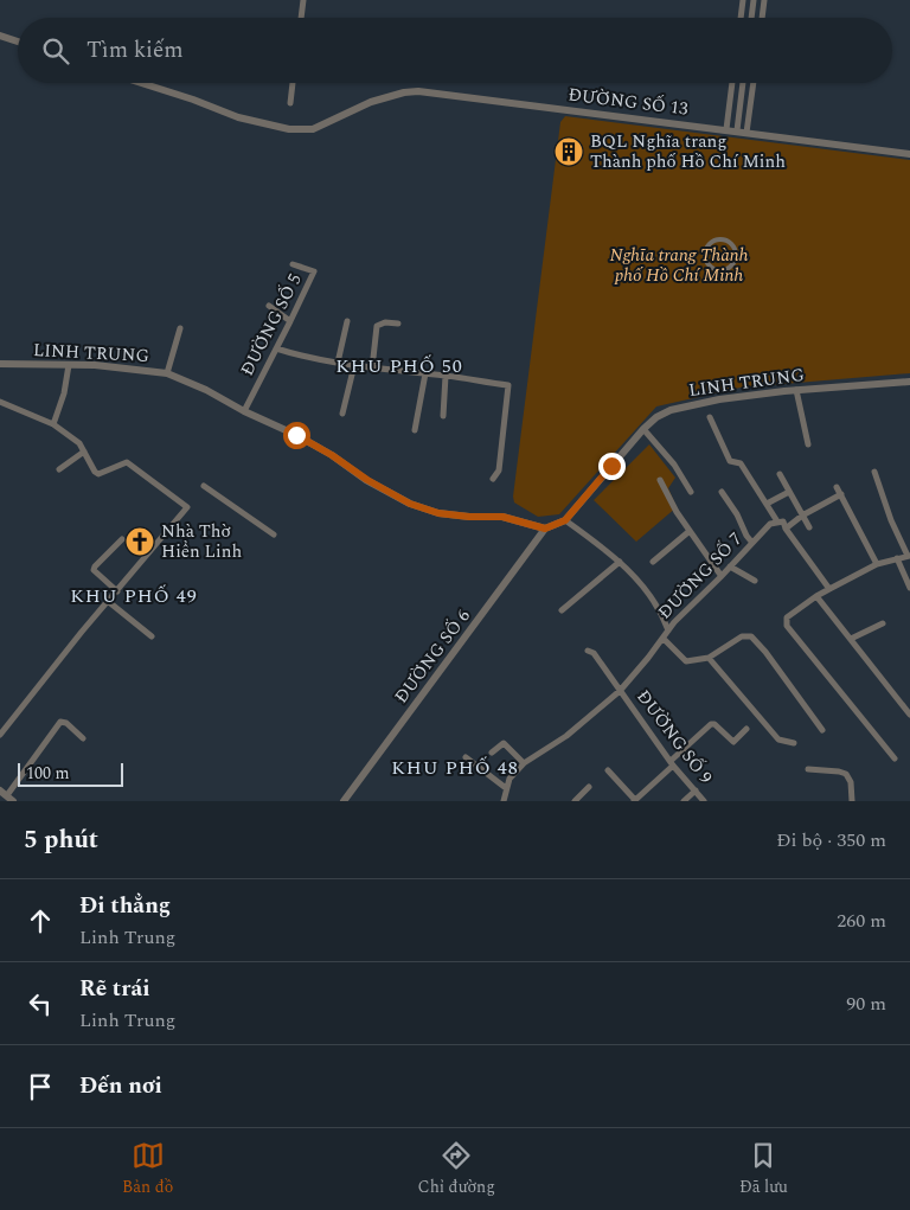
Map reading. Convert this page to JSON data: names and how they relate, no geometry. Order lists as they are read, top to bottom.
{
  "streets": {
    "street": [
      "ĐƯỜNG SỐ 13",
      "ĐƯỜNG SỐ 5",
      "LINH TRUNG",
      "ĐƯỜNG SỐ 7",
      "ĐƯỜNG SỐ 6",
      "ĐƯỜNG SỐ 9"
    ]
  },
  "crossings": [
    ["ĐƯỜNG SỐ 5", "LINH TRUNG"],
    ["LINH TRUNG", "ĐƯỜNG SỐ 6"],
    ["ĐƯỜNG SỐ 7", "ĐƯỜNG SỐ 9"]
  ],
  "districts": ["KHU PHỐ 50", "KHU PHỐ 49", "KHU PHỐ 48"],
  "parks": ["Nghĩa trang Thành phố Hồ Chí Minh"],
  "places": {
    "building": ["BQL Nghĩa trang Thành phố Hồ Chí Minh"],
    "church": ["Nhà Thờ Hiển Linh"]
  },
  "scale_bar": "100 m",
  "page": {
    "search": "Tìm kiếm",
    "scale": "100 m",
    "heading": ["5 phút", "Đi bộ · 350 m"],
    "list": [
      ["Đi thẳng", "Linh Trung", "260 m"],
      ["Rẽ trái", "Linh Trung", "90 m"],
      "Đến nơi"
    ],
    "nav": ["Bản đồ", "Chỉ đường", "Đã lưu"]
  }
}
